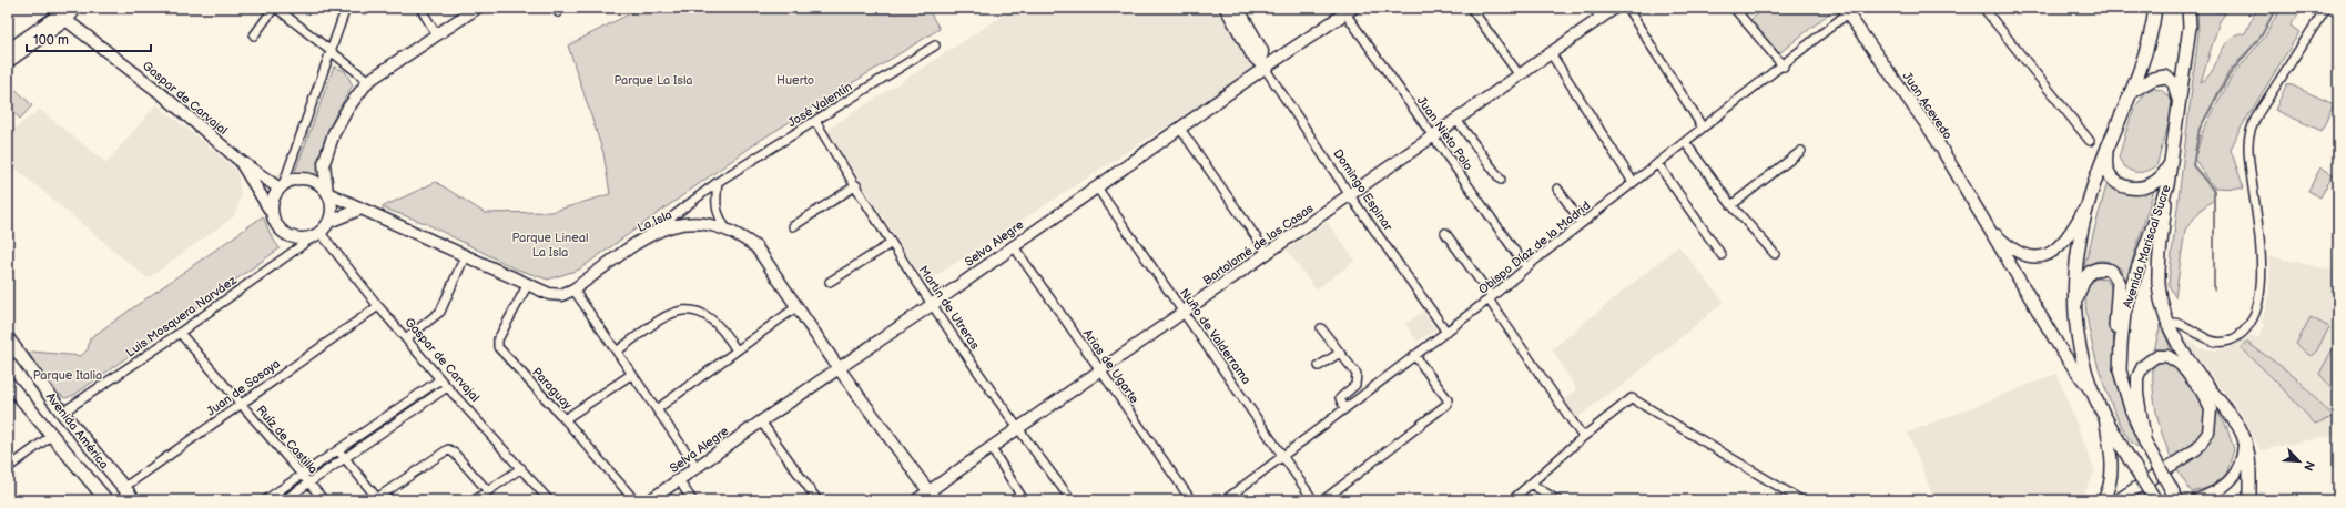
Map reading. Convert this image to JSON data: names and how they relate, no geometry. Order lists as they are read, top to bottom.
{
  "streets": {
    "main road": ["Avenida Mariscal Sucre", "Avenida América"],
    "street": [
      "Gaspar de Carvajal",
      "José Valentín",
      "Juan Acevedo",
      "Juan Nieto Polo",
      "Domingo Espinar",
      "La Isla",
      "Selva Alegre",
      "Bartolomé de las Casas",
      "Obispo Díaz de la Madrid",
      "Martin de Utreras",
      "Luis Mosquera Narváez",
      "Nuño de Valderrama",
      "Arias de Ugarte",
      "Juan de Sosaya",
      "Paraguay",
      "Ruíz de Castilla"
    ]
  },
  "crossings": [
    ["Gaspar de Carvajal", "La Isla"],
    ["Gaspar de Carvajal", "Luis Mosquera Narváez"],
    ["Gaspar de Carvajal", "Juan de Sosaya"],
    ["José Valentín", "La Isla"],
    ["José Valentín", "Martin de Utreras"],
    ["Juan Acevedo", "Obispo Díaz de la Madrid"],
    ["Juan Nieto Polo", "Selva Alegre"],
    ["Juan Nieto Polo", "Bartolomé de las Casas"],
    ["Juan Nieto Polo", "Obispo Díaz de la Madrid"],
    ["Domingo Espinar", "Selva Alegre"],
    ["Domingo Espinar", "Bartolomé de las Casas"],
    ["Domingo Espinar", "Obispo Díaz de la Madrid"],
    ["La Isla", "Selva Alegre"],
    ["La Isla", "Bartolomé de las Casas"],
    ["La Isla", "Luis Mosquera Narváez"],
    ["La Isla", "Paraguay"],
    ["Selva Alegre", "Martin de Utreras"],
    ["Selva Alegre", "Nuño de Valderrama"],
    ["Selva Alegre", "Arias de Ugarte"],
    ["Bartolomé de las Casas", "Martin de Utreras"],
    ["Bartolomé de las Casas", "Nuño de Valderrama"],
    ["Bartolomé de las Casas", "Arias de Ugarte"],
    ["Obispo Díaz de la Madrid", "Nuño de Valderrama"],
    ["Luis Mosquera Narváez", "Avenida América"],
    ["Luis Mosquera Narváez", "Ruíz de Castilla"],
    ["Juan de Sosaya", "Avenida América"],
    ["Juan de Sosaya", "Ruíz de Castilla"]
  ],
  "parks": [
    "Parque La Isla",
    "Huerto",
    "Parque Lineal La Isla",
    "Parque Italia"
  ],
  "scale_bar": "100 m",
  "north": "bottom right"
}
